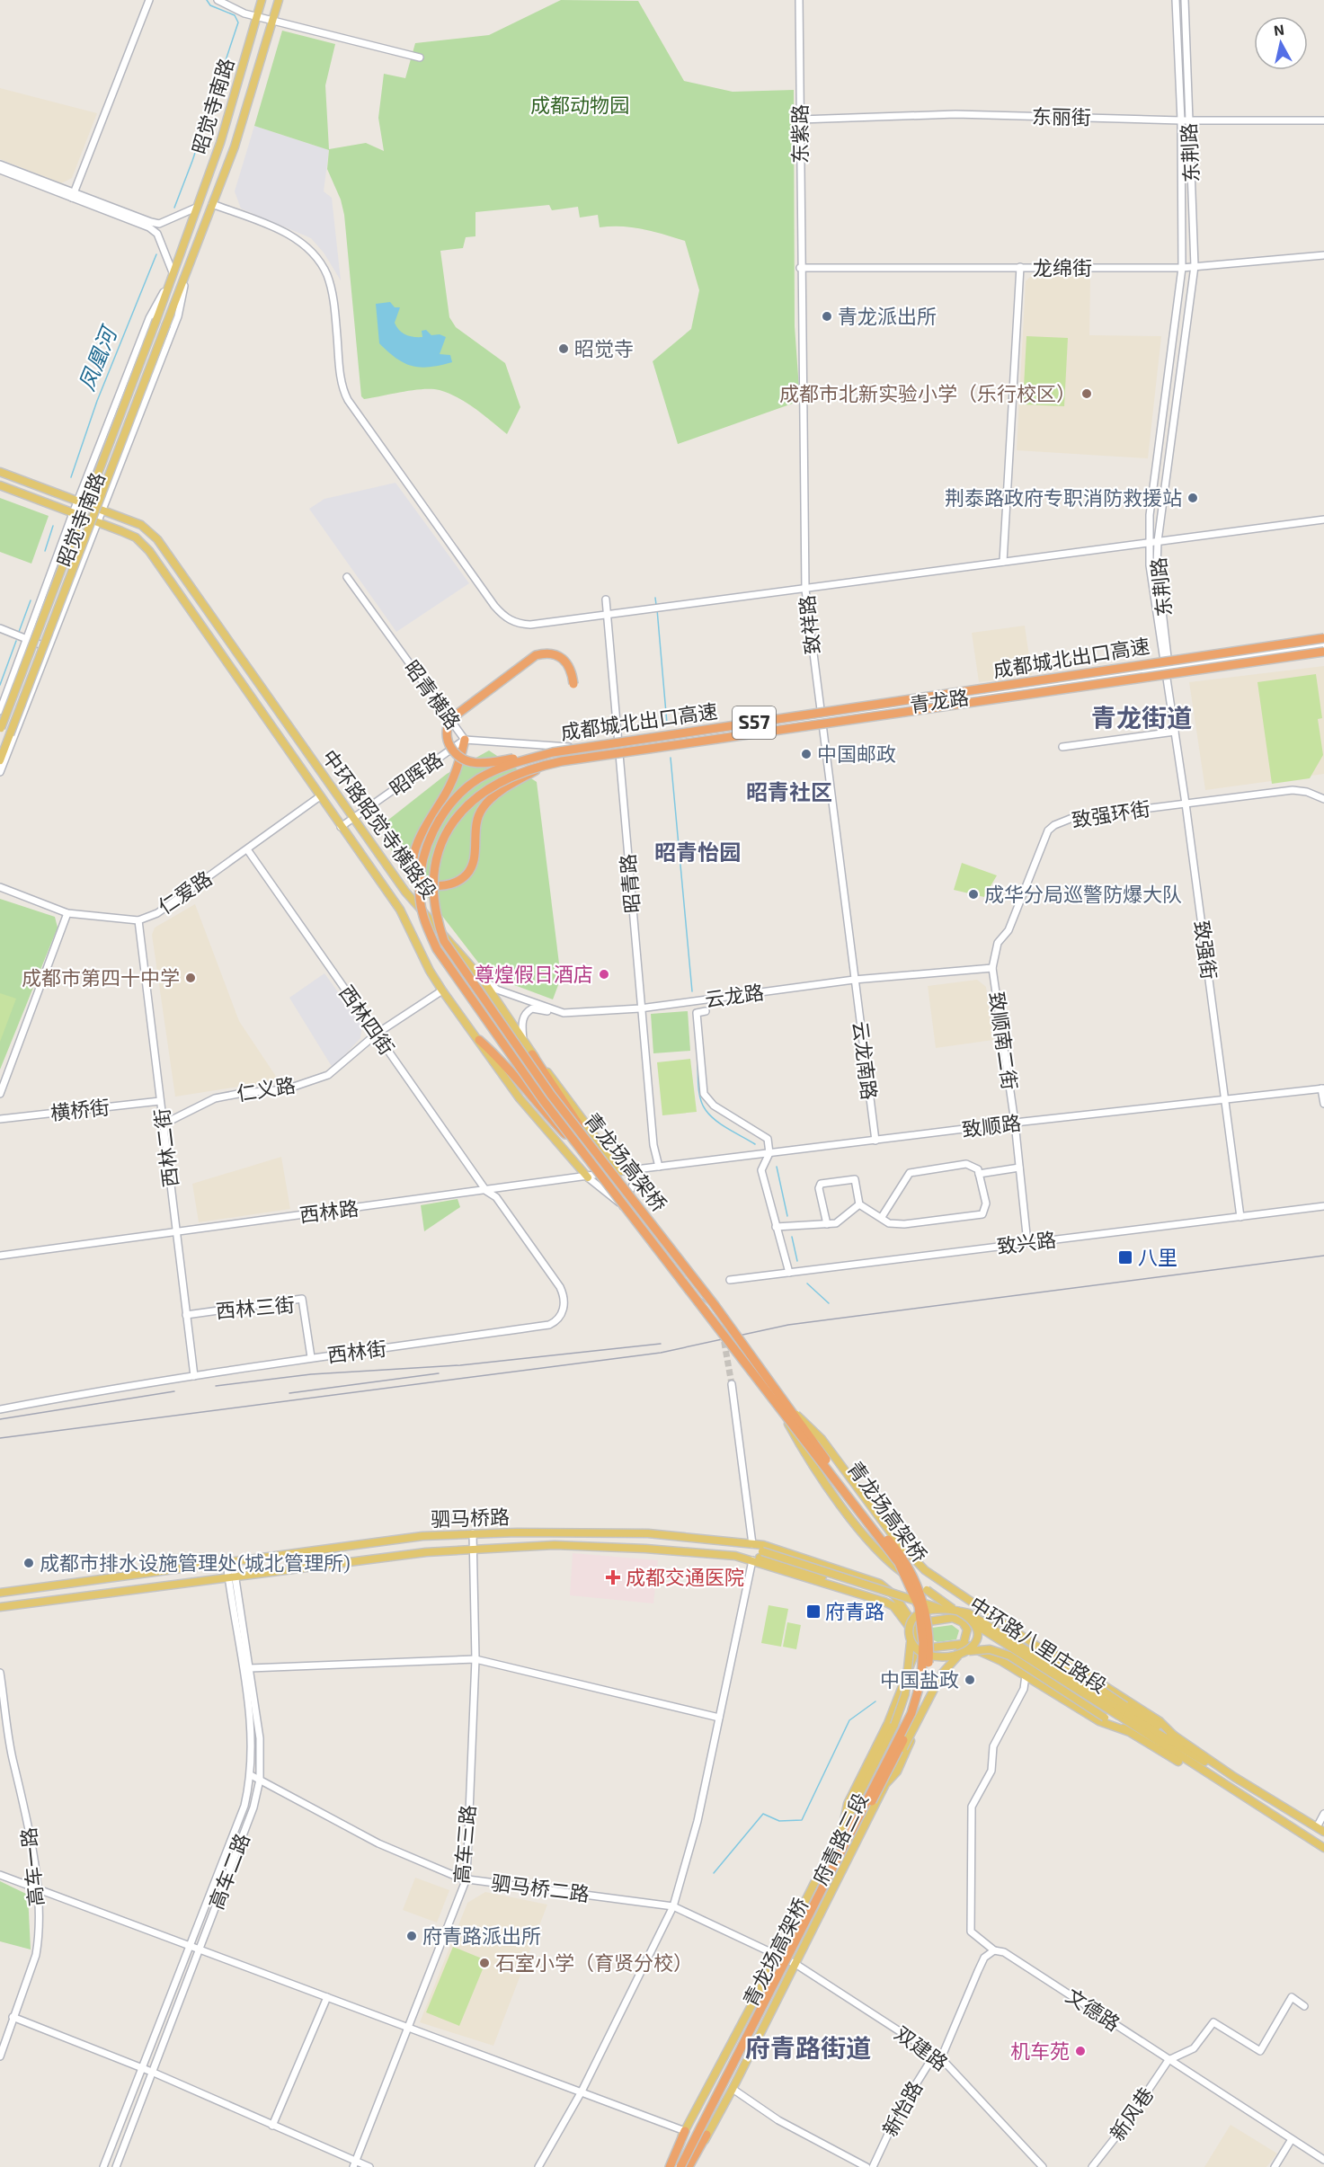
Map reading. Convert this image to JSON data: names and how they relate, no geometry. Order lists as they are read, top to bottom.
{
  "streets": {
    "highway": ["成都城北出口高速", "S57", "青龙场高架桥"],
    "main road": [
      "昭觉寺南路",
      "中环路昭觉寺横路段",
      "驷马桥路",
      "中环路八里庄路段",
      "府青路三段"
    ],
    "street": [
      "东丽街",
      "东紫路",
      "东荆路",
      "龙绵街",
      "致祥路",
      "昭青横路",
      "青龙路",
      "昭晖路",
      "致强环街",
      "昭青路",
      "仁爱路",
      "致强街",
      "云龙路",
      "西林四街",
      "致顺南二街",
      "云龙南路",
      "仁义路",
      "横桥街",
      "致顺路",
      "西林二街",
      "西林路",
      "致兴路",
      "西林三街",
      "西林街",
      "高车三路",
      "高车一路",
      "高车二路",
      "驷马桥二路",
      "文德路",
      "双建路",
      "新怡路",
      "新风巷"
    ]
  },
  "crossings": [
    ["昭觉寺南路", "中环路昭觉寺横路段"],
    ["东丽街", "东紫路"],
    ["东丽街", "东荆路"],
    ["东紫路", "龙绵街"],
    ["东紫路", "致祥路"],
    ["东荆路", "龙绵街"],
    ["东荆路", "青龙路"],
    ["东荆路", "致强街"],
    ["龙绵街", "致祥路"],
    ["致祥路", "青龙路"],
    ["致祥路", "云龙路"],
    ["致祥路", "云龙南路"],
    ["成都城北出口高速", "青龙场高架桥"],
    ["昭青横路", "青龙路"],
    ["昭青横路", "昭晖路"],
    ["昭青横路", "昭青路"],
    ["青龙路", "昭青路"],
    ["昭晖路", "中环路昭觉寺横路段"],
    ["致强环街", "致强街"],
    ["致强环街", "云龙路"],
    ["致强环街", "致顺南二街"],
    ["中环路昭觉寺横路段", "仁爱路"],
    ["中环路昭觉寺横路段", "云龙路"],
    ["中环路昭觉寺横路段", "仁义路"],
    ["中环路昭觉寺横路段", "西林路"],
    ["昭青路", "云龙路"],
    ["昭青路", "致顺路"],
    ["昭青路", "西林路"],
    ["仁爱路", "西林四街"],
    ["仁爱路", "西林二街"],
    ["致强街", "致顺路"],
    ["致强街", "致兴路"],
    ["云龙路", "致顺南二街"],
    ["云龙路", "云龙南路"],
    ["西林四街", "仁义路"],
    ["西林四街", "西林路"],
    ["西林四街", "西林街"],
    ["致顺南二街", "致顺路"],
    ["致顺南二街", "致兴路"],
    ["云龙南路", "致顺路"],
    ["仁义路", "西林二街"],
    ["横桥街", "西林二街"],
    ["致顺路", "西林路"],
    ["西林二街", "西林路"],
    ["西林二街", "西林三街"],
    ["西林二街", "西林街"],
    ["青龙场高架桥", "中环路八里庄路段"],
    ["西林路", "西林街"],
    ["西林三街", "西林街"],
    ["驷马桥路", "府青路三段"],
    ["驷马桥路", "高车三路"],
    ["驷马桥路", "高车二路"],
    ["府青路三段", "驷马桥二路"],
    ["府青路三段", "双建路"],
    ["高车三路", "驷马桥二路"],
    ["高车二路", "驷马桥二路"],
    ["驷马桥二路", "双建路"],
    ["文德路", "新风巷"],
    ["双建路", "新怡路"]
  ],
  "districts": [
    "青龙街道",
    "昭青社区",
    "昭青怡园",
    "府青路街道"
  ],
  "water": ["凤凰河"],
  "parks": ["成都动物园"],
  "places": {
    "other": [
      "青龙派出所",
      "昭觉寺",
      "成都市北新实验小学（乐行校区）",
      "荆泰路政府专职消防救援站",
      "中国邮政",
      "成华分局巡警防爆大队",
      "尊煌假日酒店",
      "成都市第四十中学",
      "成都市排水设施管理处(城北管理所)",
      "中国盐政",
      "府青路派出所",
      "石室小学（育贤分校）",
      "机车苑"
    ],
    "transit": ["八里", "府青路"],
    "health": ["成都交通医院"]
  },
  "north": "top"
}
